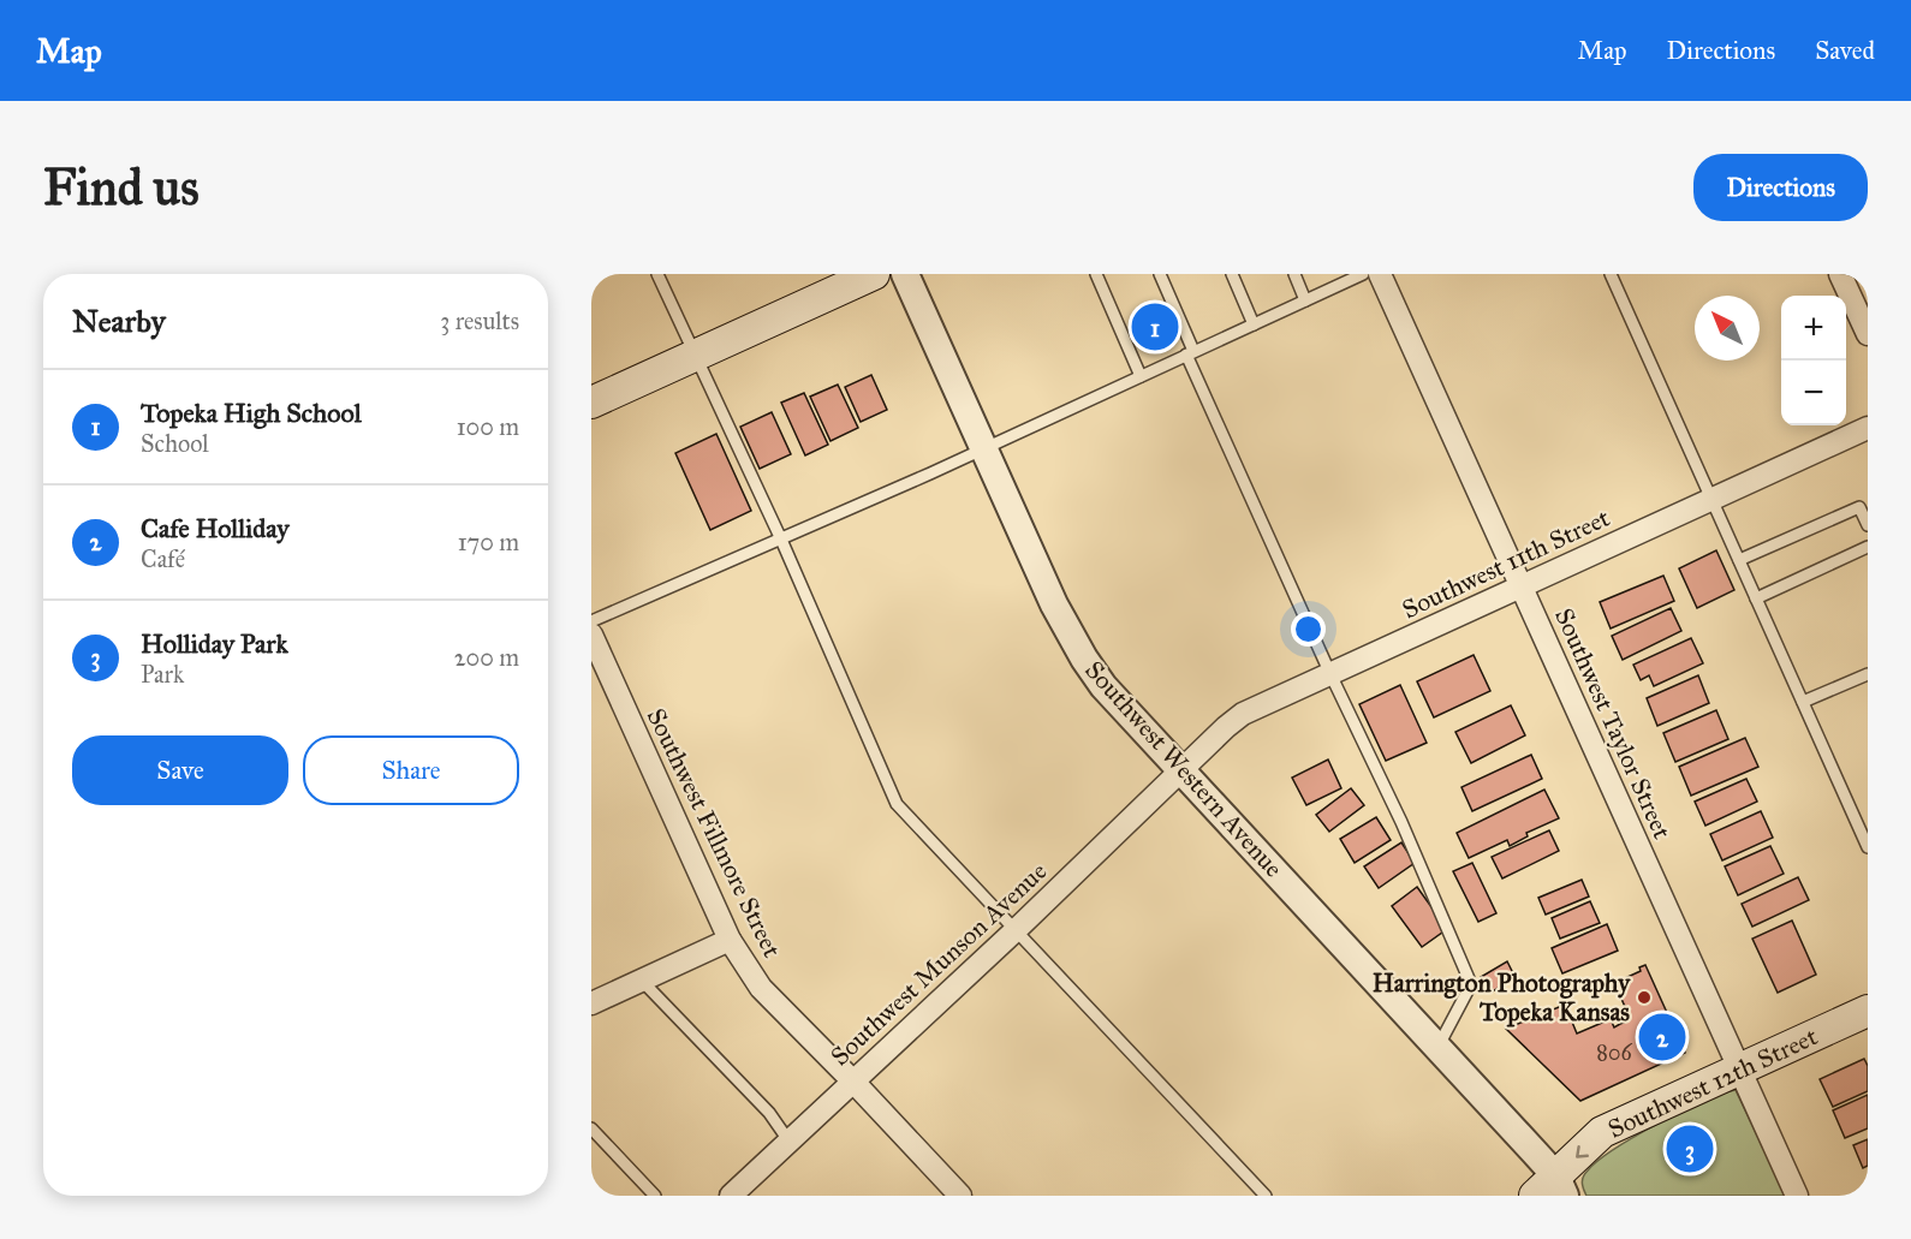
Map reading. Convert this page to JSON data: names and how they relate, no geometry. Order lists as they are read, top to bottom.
{
  "streets": {
    "main road": ["Southwest 12th Street"],
    "street": [
      "Southwest 11th Street",
      "Southwest Taylor Street",
      "Southwest Western Avenue",
      "Southwest Fillmore Street",
      "Southwest Munson Avenue"
    ]
  },
  "crossings": [
    ["Southwest 11th Street", "Southwest Taylor Street"],
    ["Southwest 11th Street", "Southwest Western Avenue"],
    ["Southwest 11th Street", "Southwest Munson Avenue"],
    ["Southwest Taylor Street", "Southwest 12th Street"],
    ["Southwest Western Avenue", "Southwest Munson Avenue"],
    ["Southwest Western Avenue", "Southwest 12th Street"],
    ["Southwest Fillmore Street", "Southwest Munson Avenue"]
  ],
  "one_way": ["Southwest 12th Street"],
  "places": ["Harrington Photography Topeka Kansas"],
  "house_numbers": ["806"],
  "north": "top left",
  "page": {
    "header": "Map",
    "nav": ["Map", "Directions", "Saved"],
    "buttons": [
      "Directions",
      ["Save", "Share"]
    ],
    "title": "Find us",
    "heading": ["Nearby", "3 results"],
    "map_buttons": ["+", "−"],
    "pins": ["1", "2", "3"],
    "list": [
      {
        "mark": "1",
        "name": "Topeka High School",
        "note": "School",
        "value": "100 m"
      },
      {
        "mark": "2",
        "name": "Cafe Holliday",
        "note": "Café",
        "value": "170 m"
      },
      {
        "mark": "3",
        "name": "Holliday Park",
        "note": "Park",
        "value": "200 m"
      }
    ]
  }
}
